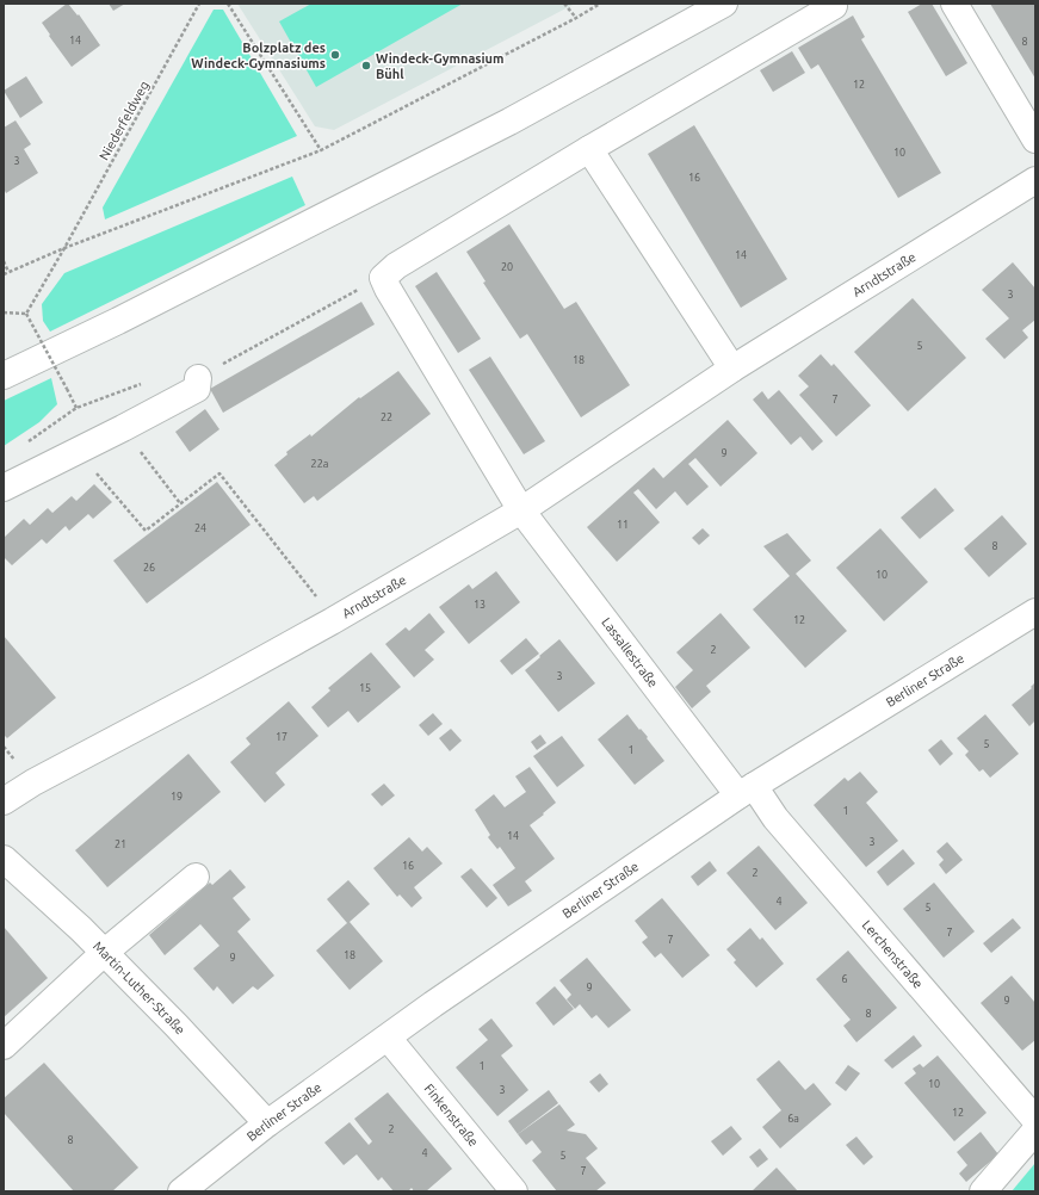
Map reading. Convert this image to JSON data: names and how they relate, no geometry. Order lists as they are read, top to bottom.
{
  "streets": {
    "street": [
      "Arndtstraße",
      "Lassallestraße",
      "Berliner Straße",
      "Lerchenstraße",
      "Martin-Luther-Straße",
      "Finkenstraße"
    ],
    "path": ["Niederfeldweg"]
  },
  "crossings": [
    ["Arndtstraße", "Lassallestraße"],
    ["Lassallestraße", "Berliner Straße"],
    ["Lassallestraße", "Lerchenstraße"],
    ["Berliner Straße", "Lerchenstraße"],
    ["Berliner Straße", "Martin-Luther-Straße"],
    ["Berliner Straße", "Finkenstraße"]
  ],
  "places": ["Bolzplatz des Windeck-Gymnasiums", "Windeck-Gymnasium Bühl"],
  "house_numbers": [
    "14",
    "8",
    "12",
    "10",
    "3",
    "16",
    "14",
    "20",
    "3",
    "5",
    "18",
    "7",
    "22",
    "9",
    "22a",
    "11",
    "24",
    "8",
    "26",
    "10",
    "13",
    "12",
    "2",
    "3",
    "15",
    "17",
    "5",
    "1",
    "19",
    "1",
    "14",
    "3",
    "21",
    "16",
    "2",
    "4",
    "5",
    "7",
    "7",
    "18",
    "9",
    "6",
    "9",
    "9",
    "8",
    "1",
    "10",
    "3",
    "12",
    "6a",
    "2",
    "8",
    "4",
    "5",
    "7"
  ]
}
